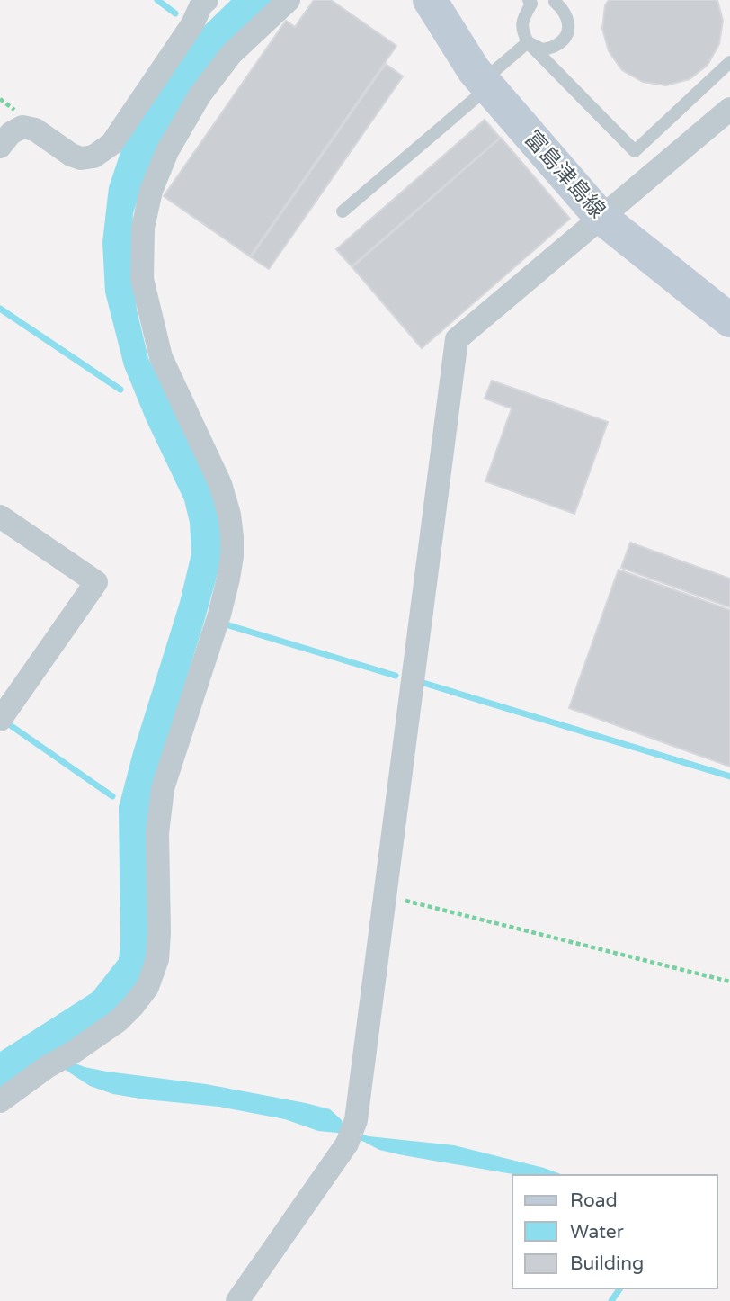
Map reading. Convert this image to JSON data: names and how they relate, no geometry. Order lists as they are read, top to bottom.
{
  "streets": {
    "main road": ["富島津島線"]
  },
  "legend": ["Road", "Water", "Building"]
}
